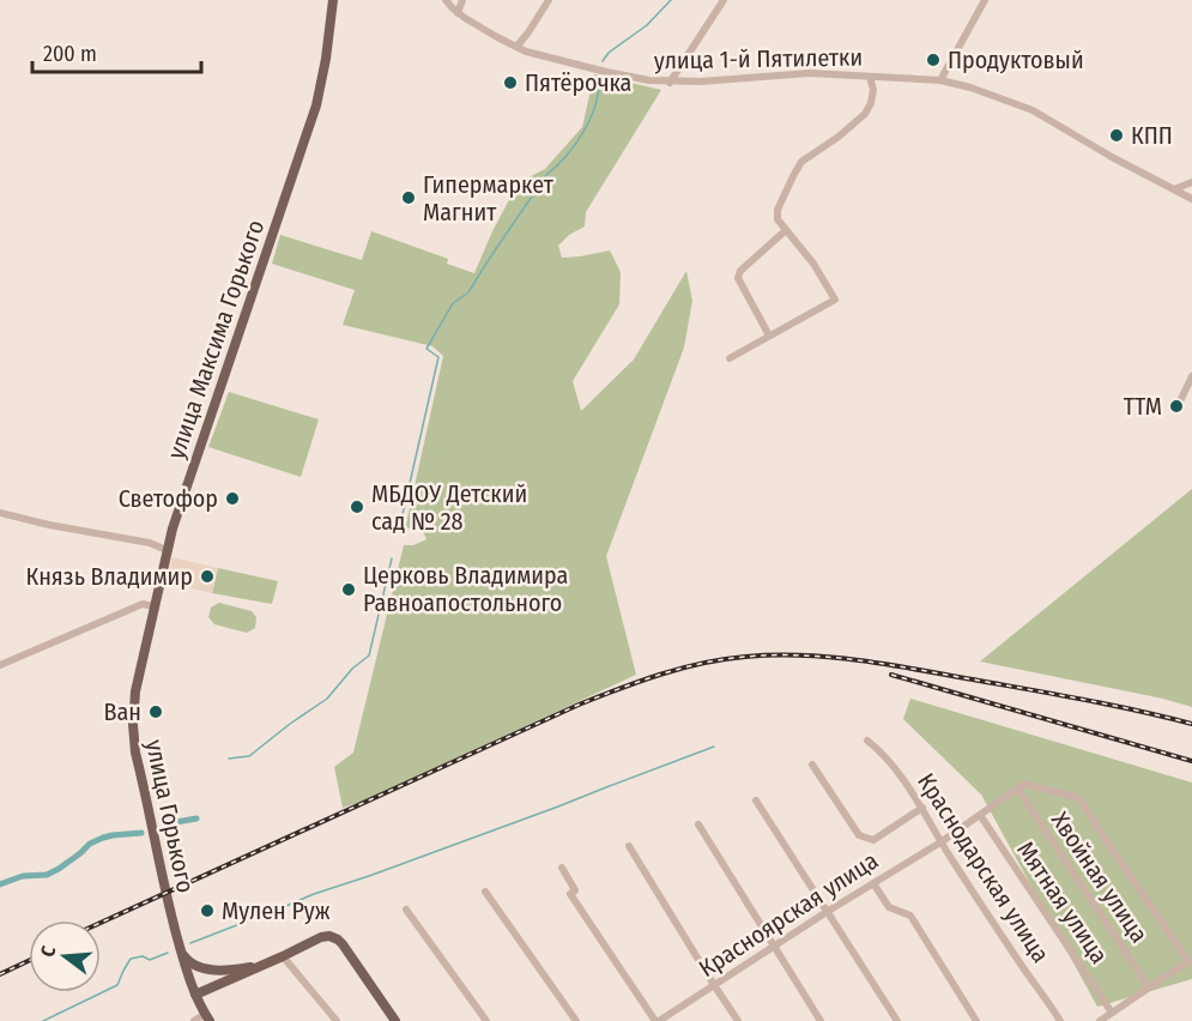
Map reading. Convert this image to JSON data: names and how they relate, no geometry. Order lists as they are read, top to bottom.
{
  "streets": {
    "main road": ["улица Максима Горького", "улица Горького"],
    "street": [
      "улица 1-й Пятилетки",
      "Краснодарская улица",
      "Хвойная улица",
      "Мятная улица",
      "Красноярская улица"
    ]
  },
  "crossings": [
    ["улица Максима Горького", "улица Горького"],
    ["Краснодарская улица", "Красноярская улица"],
    ["Хвойная улица", "Красноярская улица"],
    ["Мятная улица", "Красноярская улица"]
  ],
  "places": [
    "Продуктовый",
    "Пятёрочка",
    "КПП",
    "Гипермаркет Магнит",
    "ТТМ",
    "Светофор",
    "МБДОУ Детский сад № 28",
    "Князь Владимир",
    "Церковь Владимира Равноапостольного",
    "Ван",
    "Мулен Руж"
  ],
  "scale_bar": "200 m",
  "north": "left"
}
